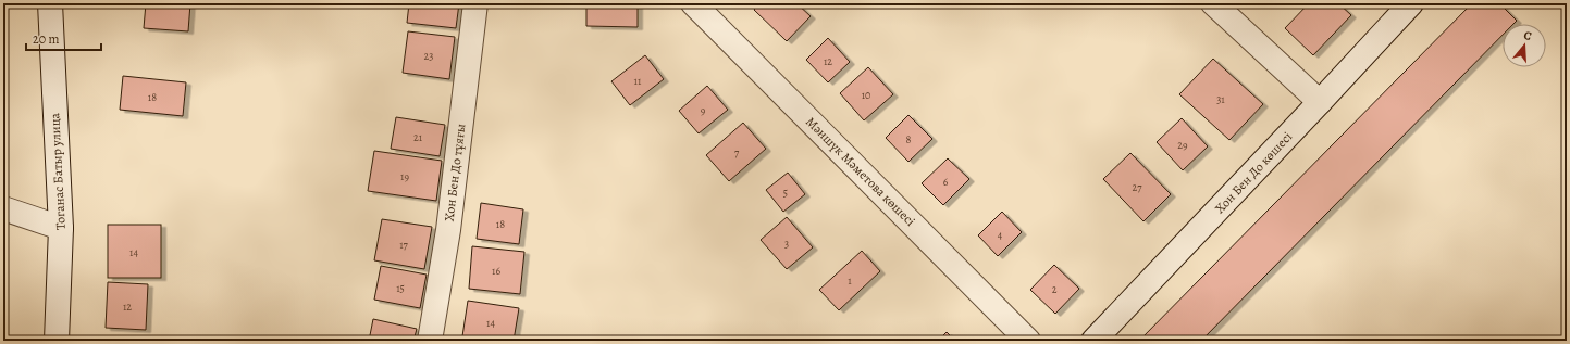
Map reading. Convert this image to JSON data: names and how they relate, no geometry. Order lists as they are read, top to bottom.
{
  "streets": {
    "street": [
      "Тоганас Батыр улица",
      "Мәншүк Мәметова көшесі",
      "Хон Бен До тұяғы",
      "Хон Бен До көшесі"
    ]
  },
  "house_numbers": [
    "23",
    "12",
    "11",
    "10",
    "18",
    "31",
    "9",
    "21",
    "8",
    "29",
    "7",
    "19",
    "6",
    "27",
    "5",
    "18",
    "4",
    "3",
    "17",
    "14",
    "16",
    "1",
    "15",
    "2",
    "12",
    "14"
  ],
  "scale_bar": "20 m",
  "north": "top"
}
